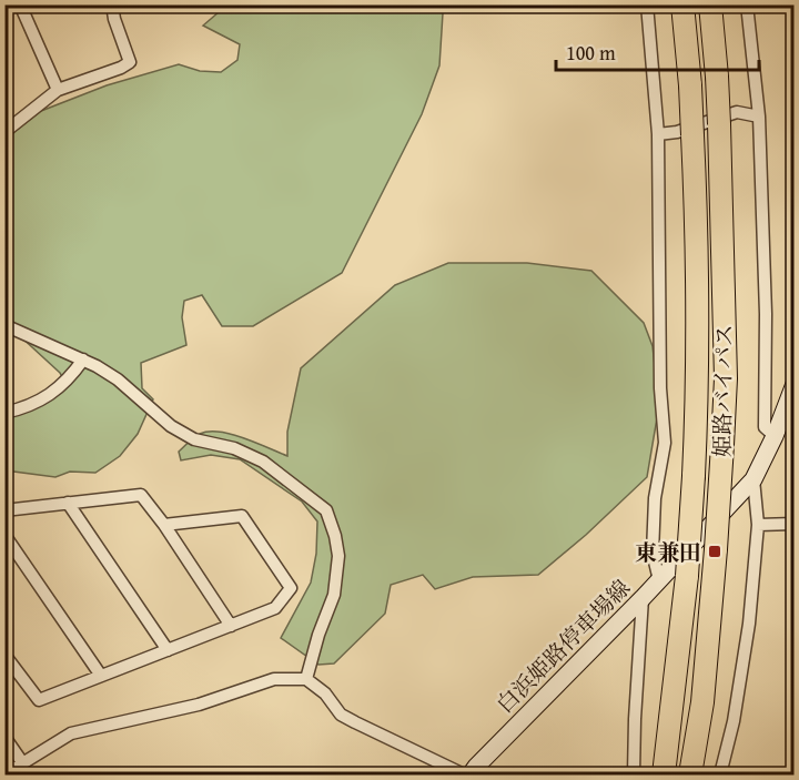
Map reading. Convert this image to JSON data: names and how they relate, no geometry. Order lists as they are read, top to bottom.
{
  "streets": {
    "highway": ["姫路バイパス"],
    "main road": ["白浜姫路停車場線"]
  },
  "places": {
    "transit": ["東兼田"]
  },
  "scale_bar": "100 m"
}
